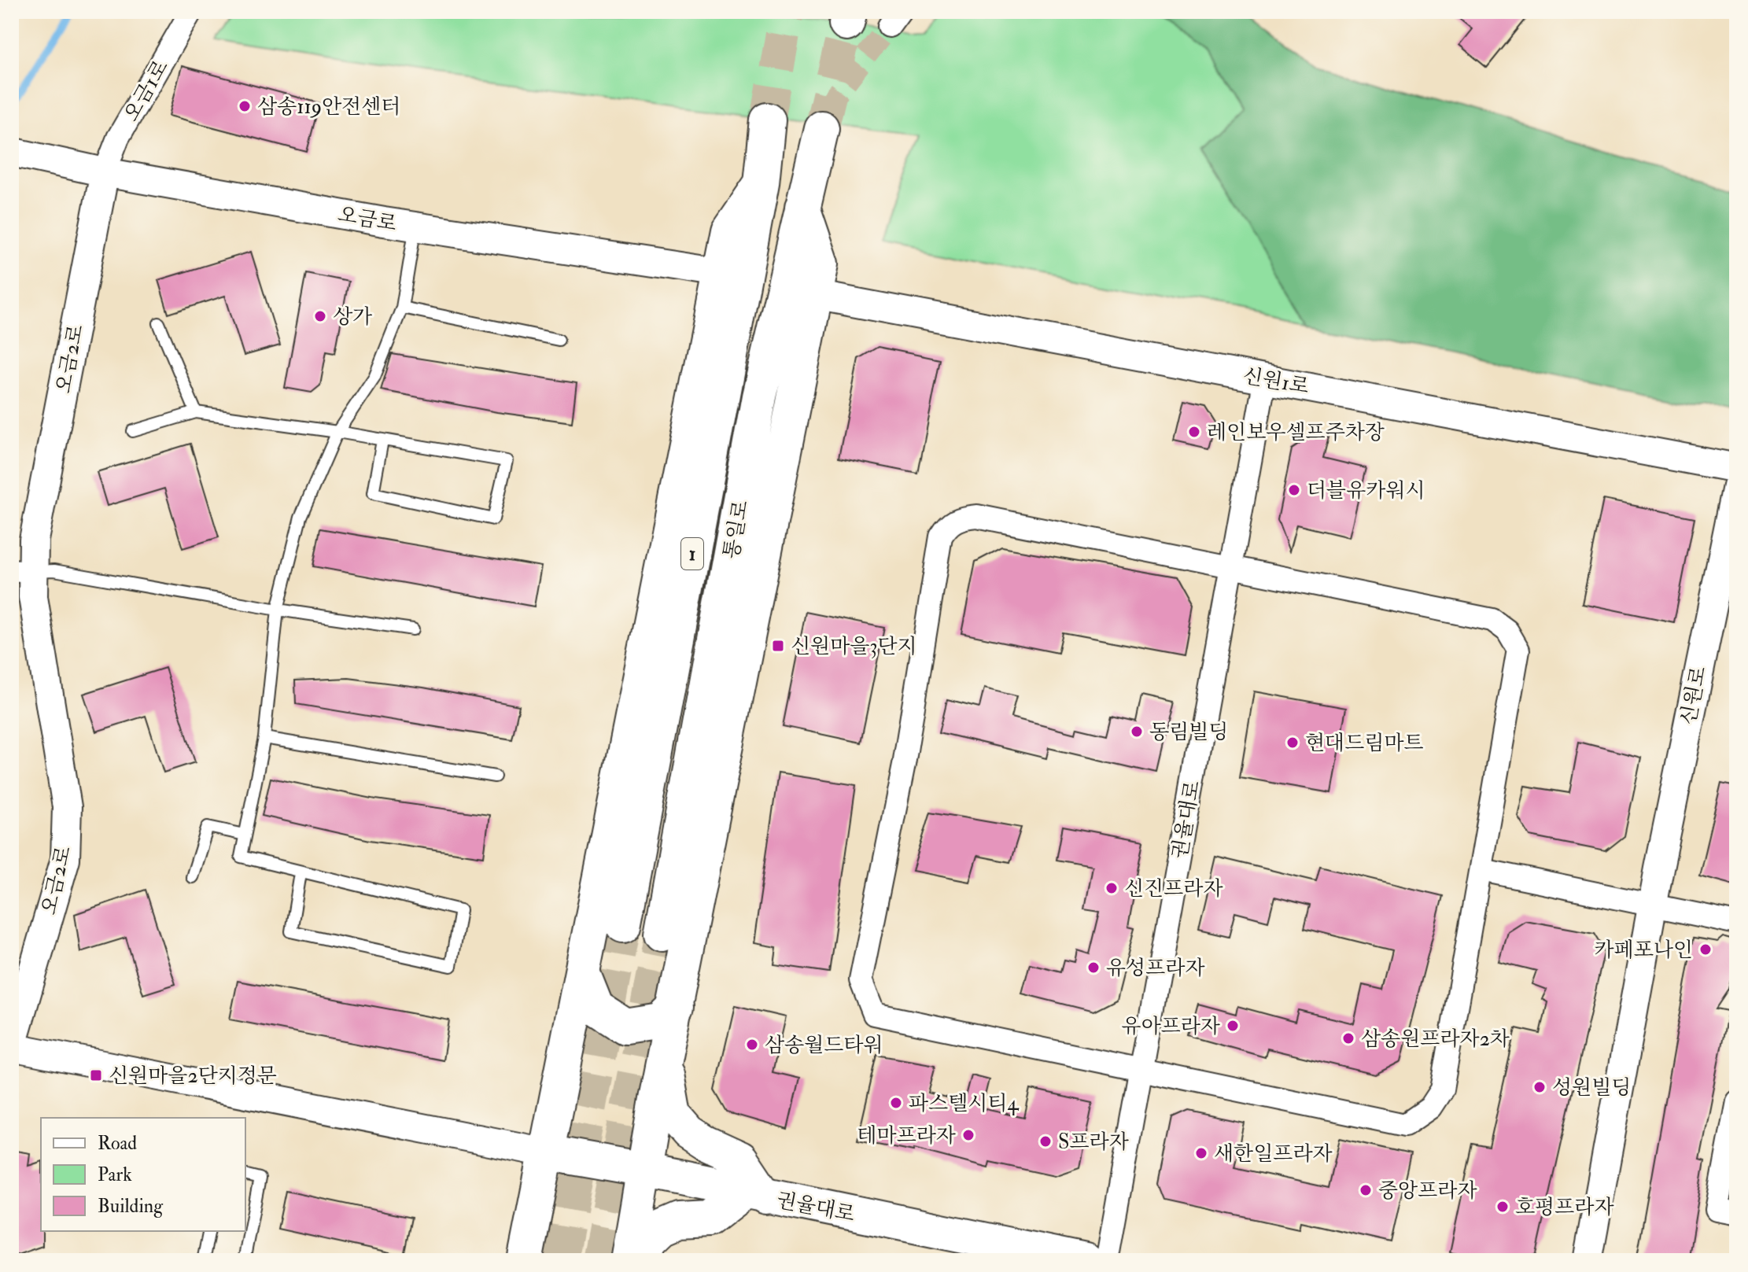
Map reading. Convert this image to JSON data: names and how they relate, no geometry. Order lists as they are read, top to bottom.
{
  "streets": {
    "main road": ["통일로", "1", "권율대로"],
    "street": [
      "오금1로",
      "오금로",
      "오금2로",
      "신원1로",
      "신원로"
    ]
  },
  "crossings": [
    ["오금1로", "오금로"],
    ["오금1로", "오금2로"],
    ["오금로", "오금2로"],
    ["오금2로", "권율대로"],
    ["신원1로", "권율대로"]
  ],
  "places": {
    "other": [
      "삼송119안전센터",
      "상가",
      "레인보우셀프주차장",
      "더블유카워시",
      "동림빌딩",
      "현대드림마트",
      "신진프라자",
      "카페포나인",
      "유성프라자",
      "유아프라자",
      "삼송원프라자2차",
      "삼송월드타워",
      "성원빌딩",
      "파스텔시티4",
      "테마프라자",
      "S프라자",
      "새한일프라자",
      "중앙프라자",
      "호평프라자"
    ],
    "transit": ["신원마을3단지", "신원마을2단지정문"]
  },
  "legend": ["Road", "Park", "Building"]
}
